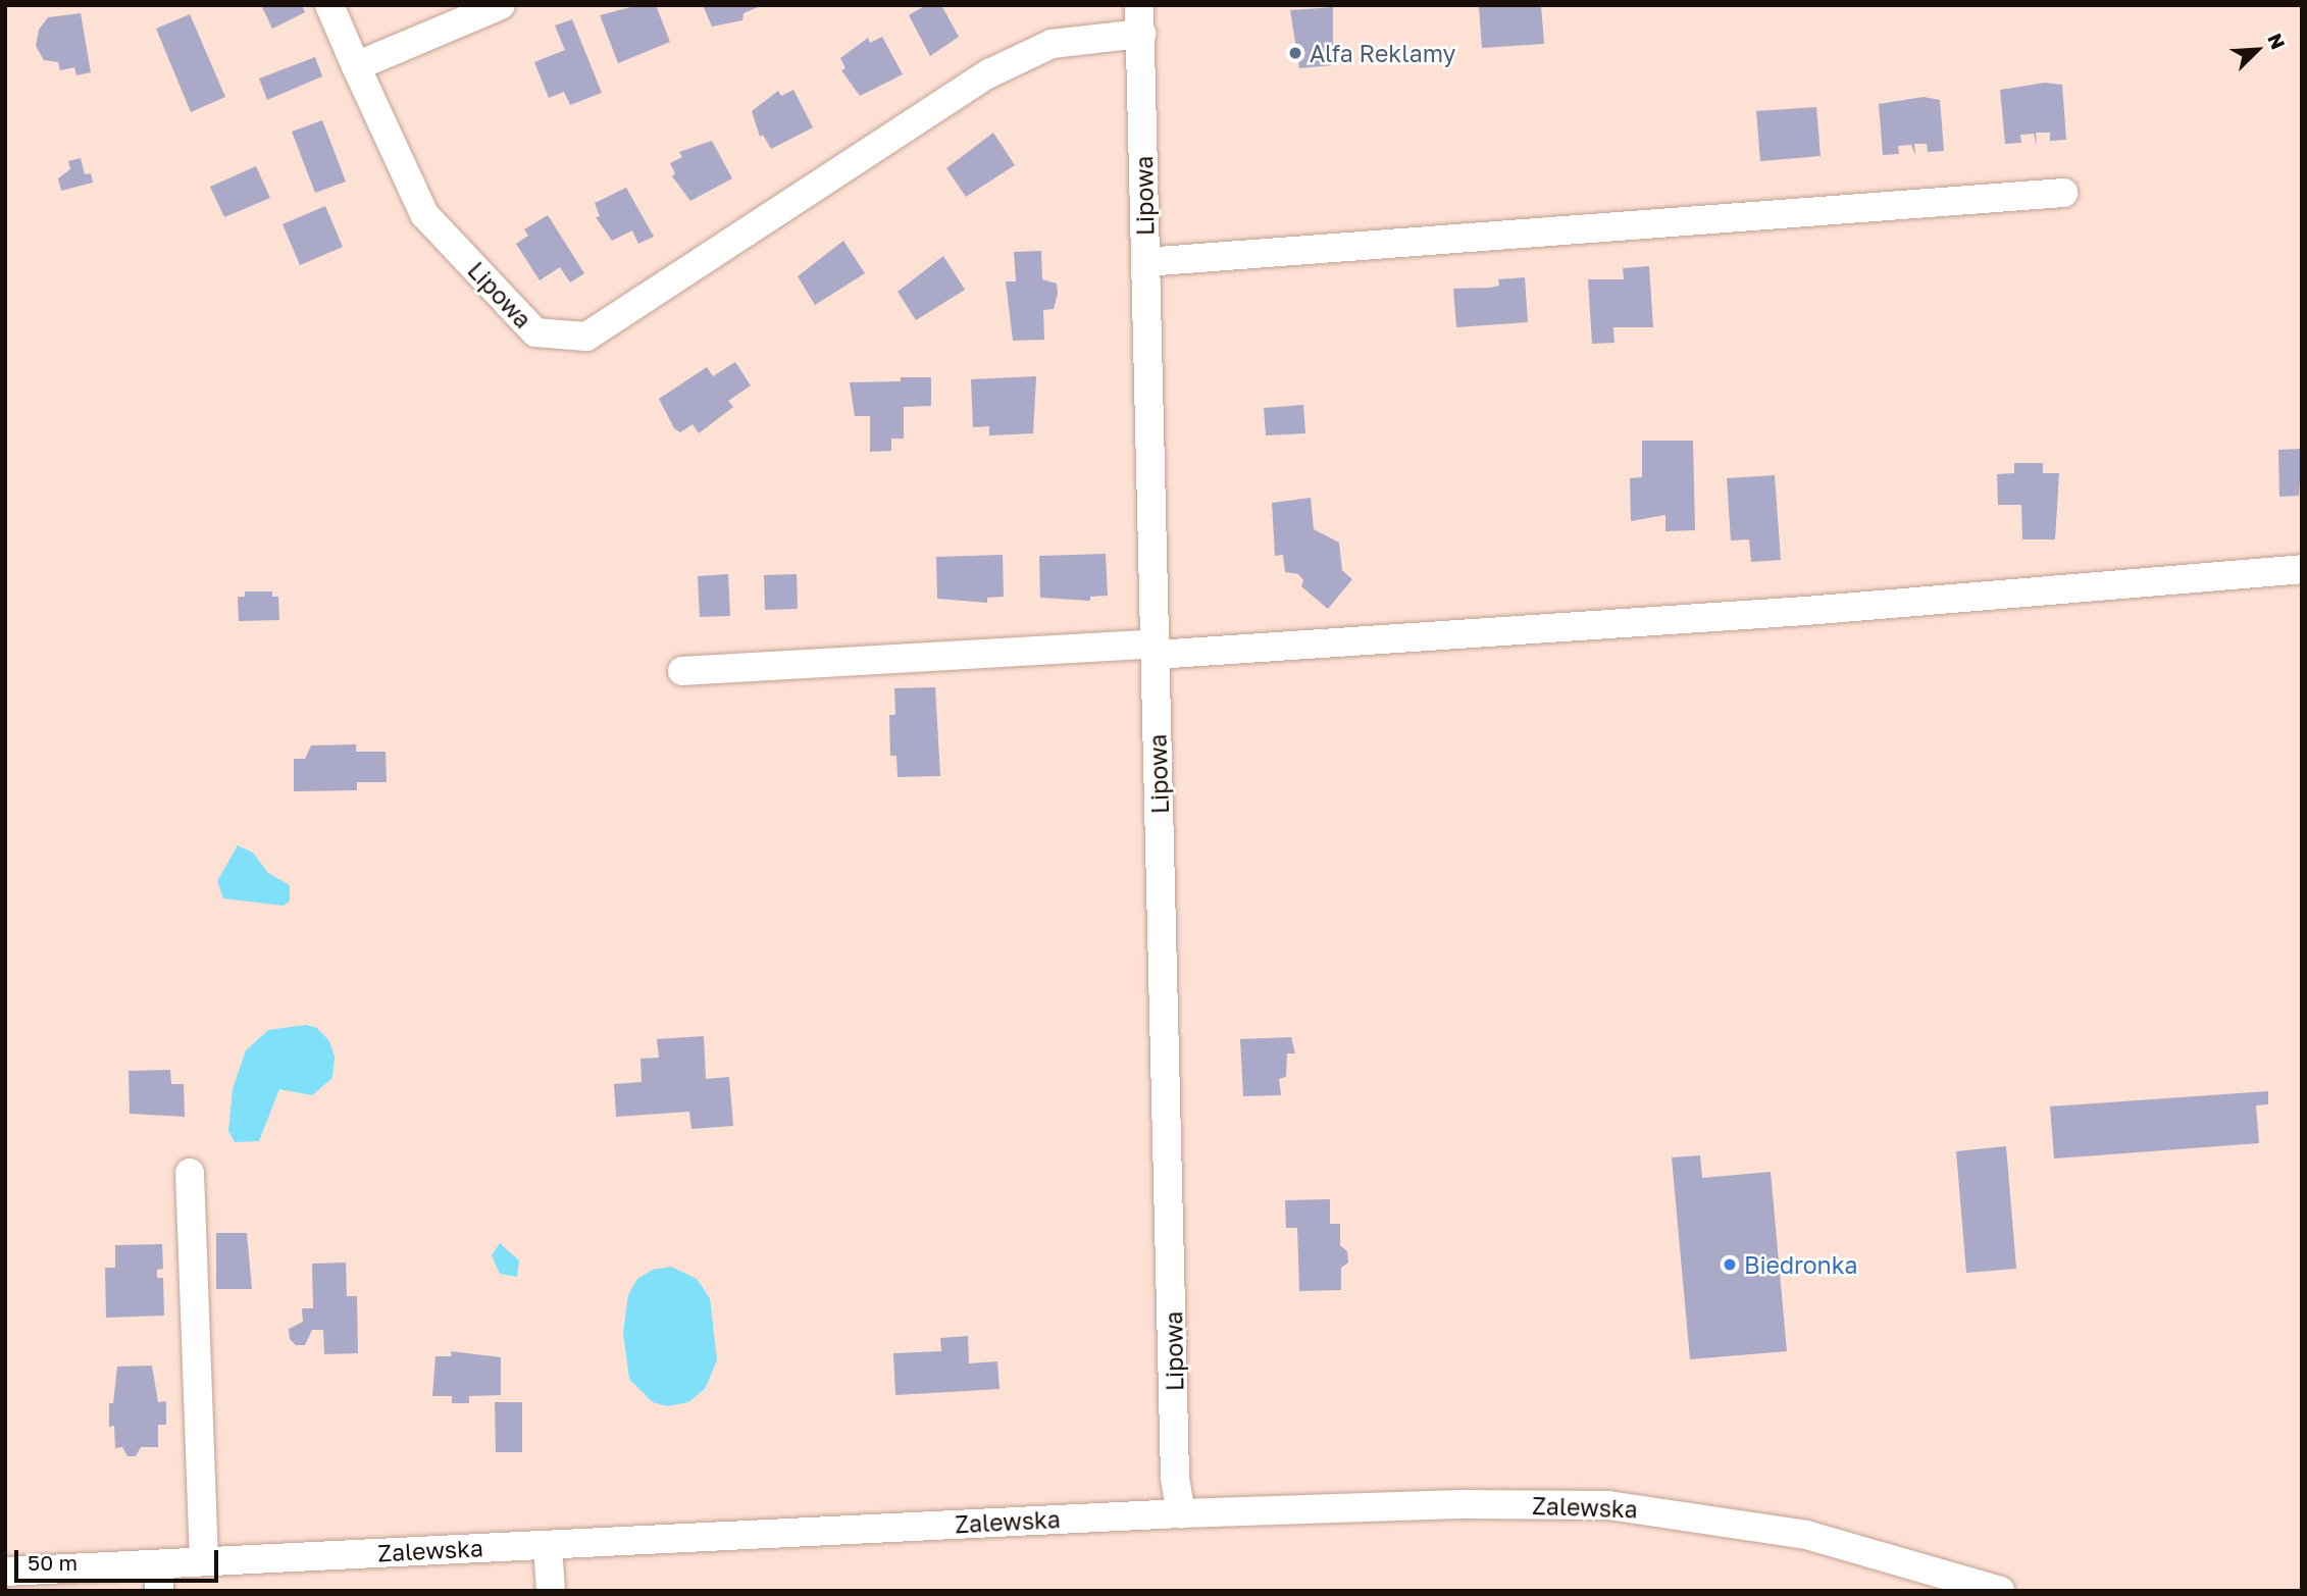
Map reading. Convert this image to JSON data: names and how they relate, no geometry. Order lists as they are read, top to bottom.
{
  "streets": {
    "street": ["Lipowa", "Zalewska"]
  },
  "crossings": [
    ["Lipowa", "Zalewska"]
  ],
  "places": ["Alfa Reklamy", "Biedronka"],
  "scale_bar": "50 m",
  "north": "top right"
}
